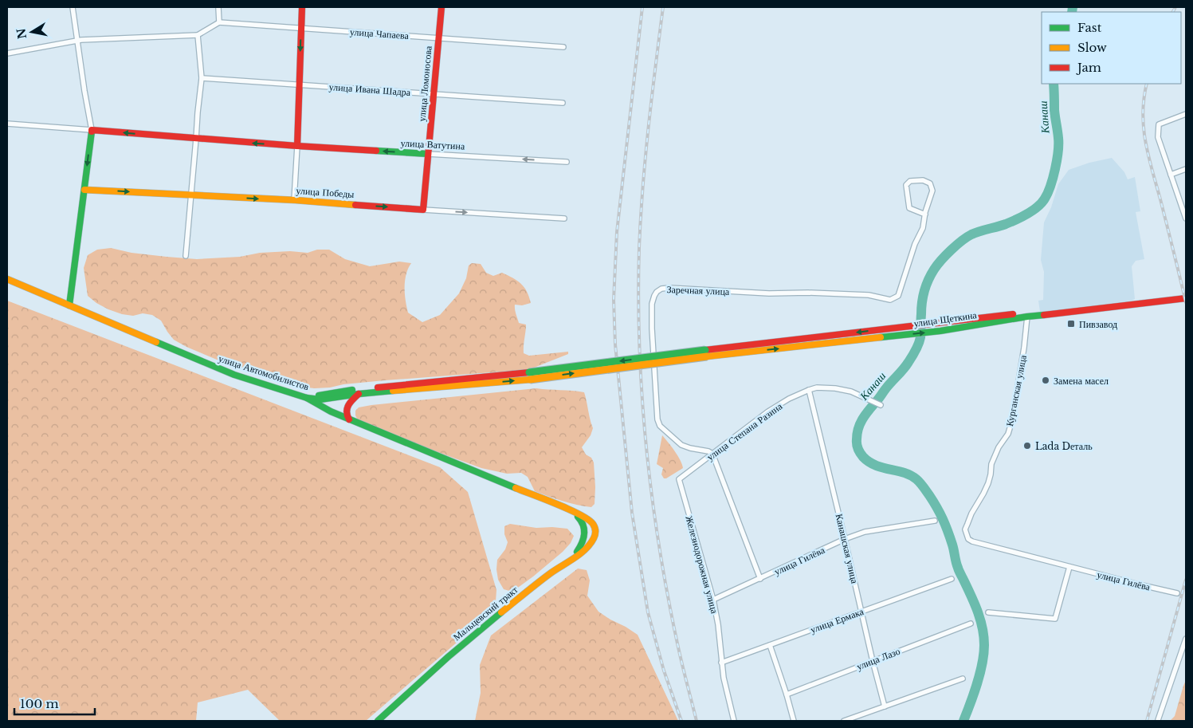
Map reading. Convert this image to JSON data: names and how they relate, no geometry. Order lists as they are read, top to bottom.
{
  "streets": {
    "main road": [
      "улица Ломоносова",
      "улица Ватутина",
      "улица Победы",
      "улица Щеткина",
      "улица Автомобилистов",
      "Мальцевский тракт"
    ],
    "street": [
      "улица Чапаева",
      "улица Ивана Шадра",
      "Заречная улица",
      "Курганская улица",
      "улица Степана Разина",
      "Канашская улица",
      "улица Гилёва",
      "Железнодорожная улица",
      "улица Ермака",
      "улица Лазо"
    ]
  },
  "crossings": [
    ["улица Чапаева", "улица Ломоносова"],
    ["улица Ломоносова", "улица Ивана Шадра"],
    ["улица Ломоносова", "улица Ватутина"],
    ["улица Ломоносова", "улица Победы"],
    ["Заречная улица", "улица Степана Разина"],
    ["улица Щеткина", "Курганская улица"],
    ["Курганская улица", "улица Гилёва"],
    ["улица Степана Разина", "Канашская улица"],
    ["улица Степана Разина", "Железнодорожная улица"],
    ["Канашская улица", "улица Гилёва"],
    ["Канашская улица", "улица Ермака"],
    ["Канашская улица", "улица Лазо"],
    ["улица Гилёва", "Железнодорожная улица"],
    ["Железнодорожная улица", "улица Ермака"]
  ],
  "one_way": ["улица Ватутина", "улица Победы"],
  "water": ["Канаш"],
  "places": {
    "transit": ["Пивзавод"],
    "other": ["Замена масел", "Lada Dеталь"]
  },
  "legend": ["Fast", "Slow", "Jam"],
  "scale_bar": "100 m",
  "north": "left"
}
